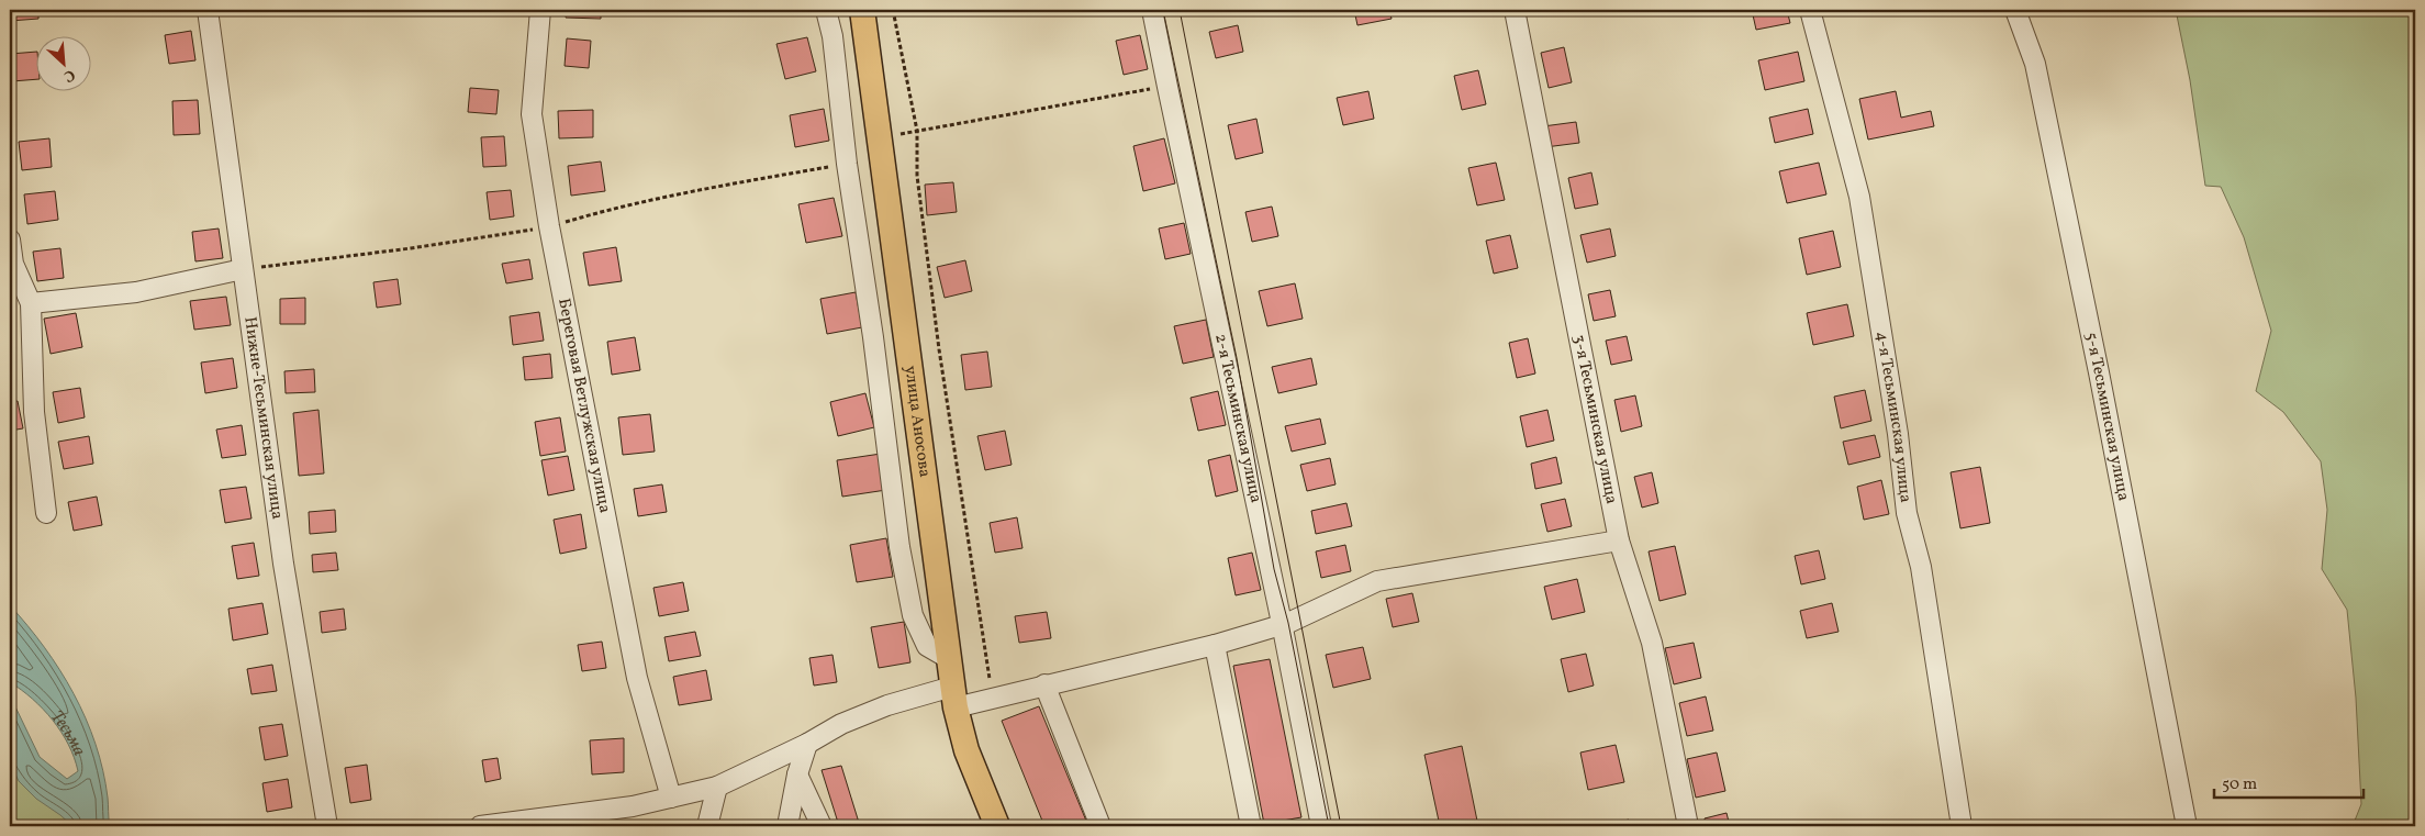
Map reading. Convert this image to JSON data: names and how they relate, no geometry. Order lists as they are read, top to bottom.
{
  "streets": {
    "main road": ["улица Аносова"],
    "street": [
      "Береговая Ветлужская улица",
      "4-я Тесьминская улица",
      "5-я Тесьминская улица",
      "2-я Тесьминская улица",
      "Нижне-Тесьминская улица",
      "3-я Тесьминская улица"
    ]
  },
  "water": ["Тесьма"],
  "scale_bar": "50 m",
  "north": "bottom right"
}
